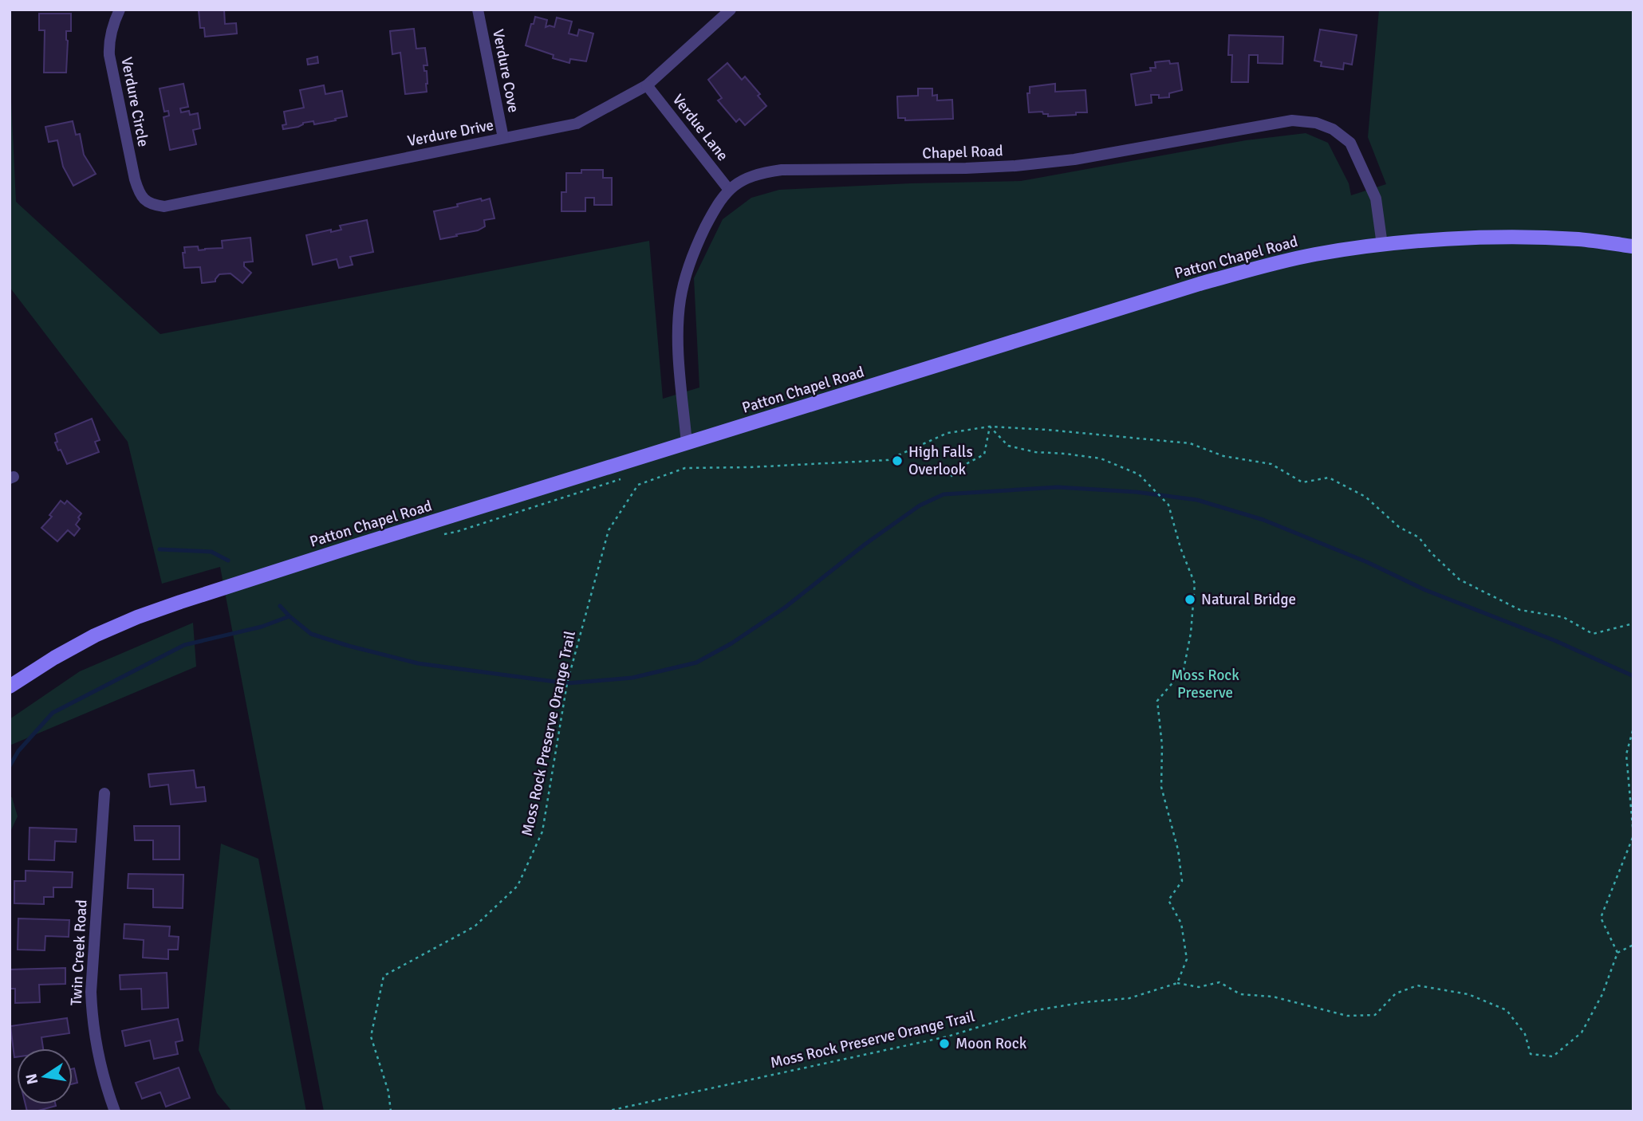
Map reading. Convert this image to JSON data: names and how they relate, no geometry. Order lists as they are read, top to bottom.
{
  "streets": {
    "street": [
      "Verdure Cove",
      "Verdure Circle",
      "Verdue Lane",
      "Verdure Drive",
      "Chapel Road",
      "Patton Chapel Road",
      "Twin Creek Road"
    ],
    "path": ["Moss Rock Preserve Orange Trail"]
  },
  "crossings": [
    ["Verdure Cove", "Verdure Drive"],
    ["Verdure Circle", "Verdure Drive"],
    ["Verdue Lane", "Verdure Drive"],
    ["Verdue Lane", "Chapel Road"],
    ["Chapel Road", "Patton Chapel Road"]
  ],
  "parks": ["Moss Rock Preserve"],
  "places": ["High Falls Overlook", "Natural Bridge", "Moon Rock"],
  "north": "left"
}
